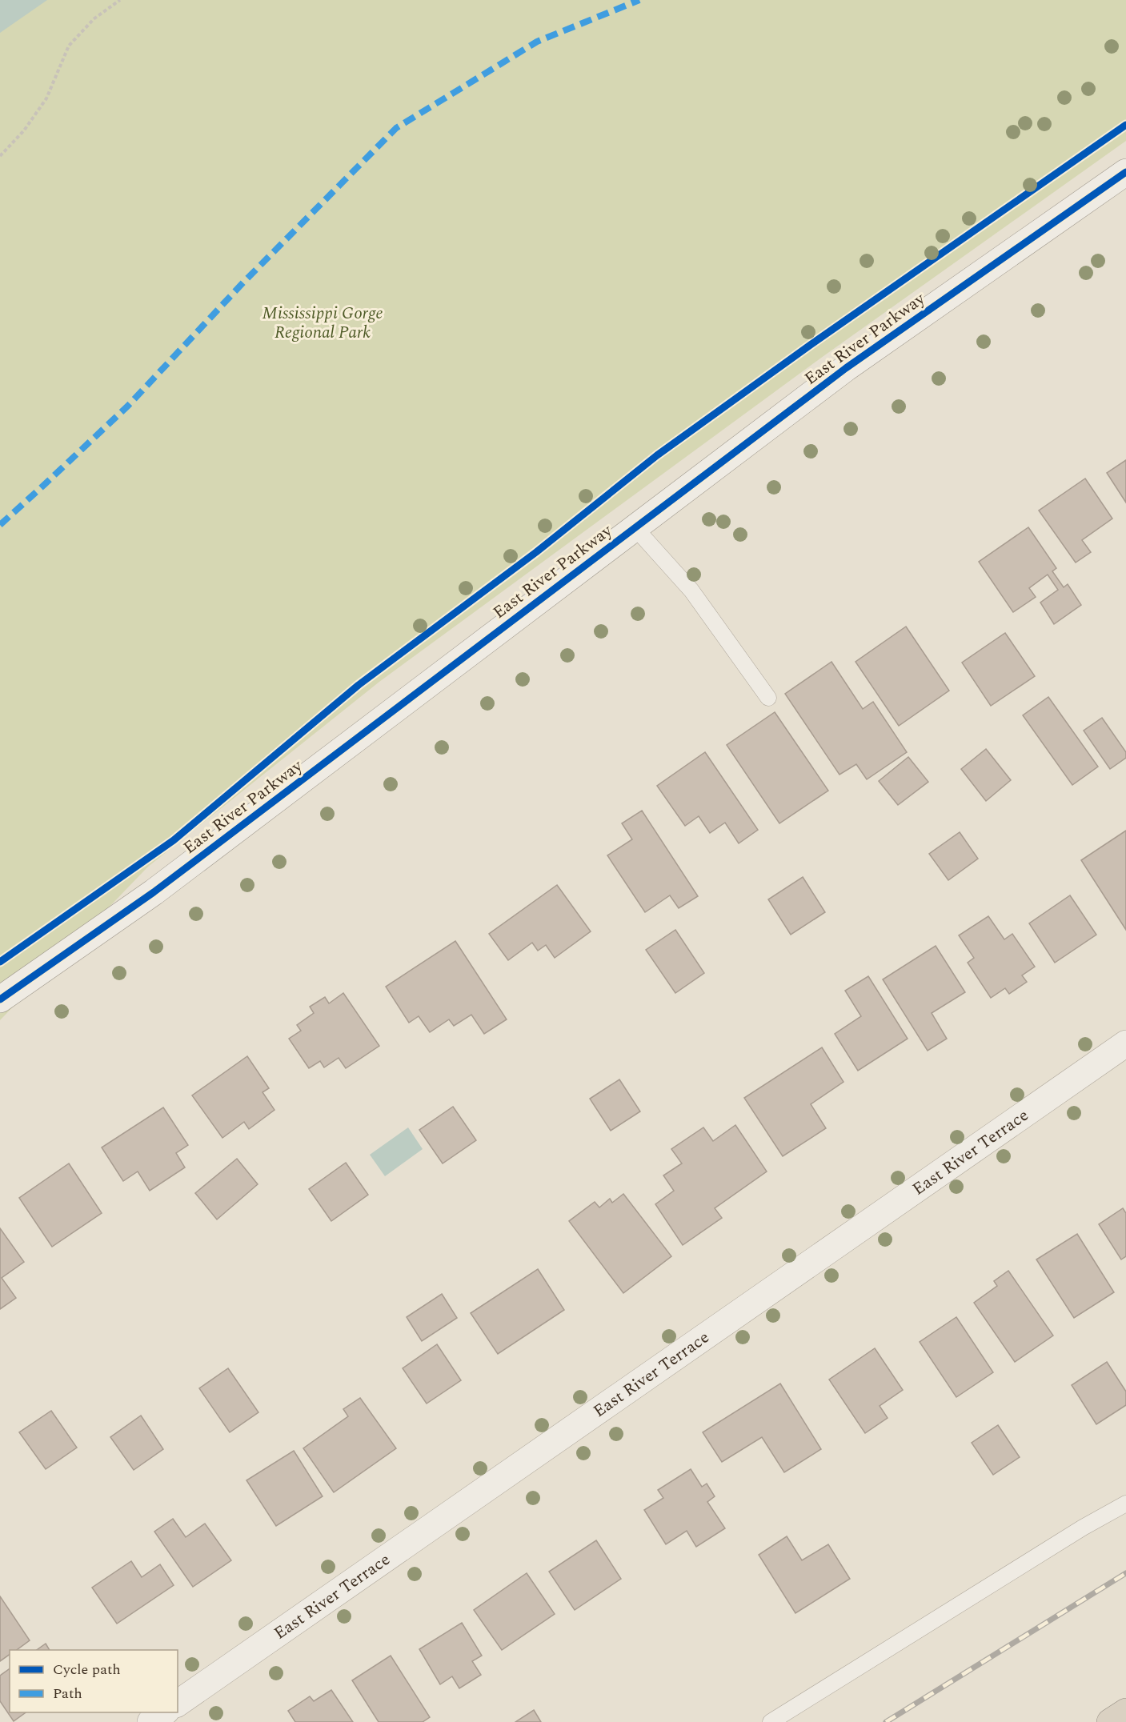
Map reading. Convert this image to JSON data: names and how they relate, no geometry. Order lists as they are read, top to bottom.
{
  "streets": {
    "street": ["East River Parkway", "East River Terrace"]
  },
  "parks": ["Mississippi Gorge Regional Park"],
  "legend": ["Cycle path", "Path"]
}
